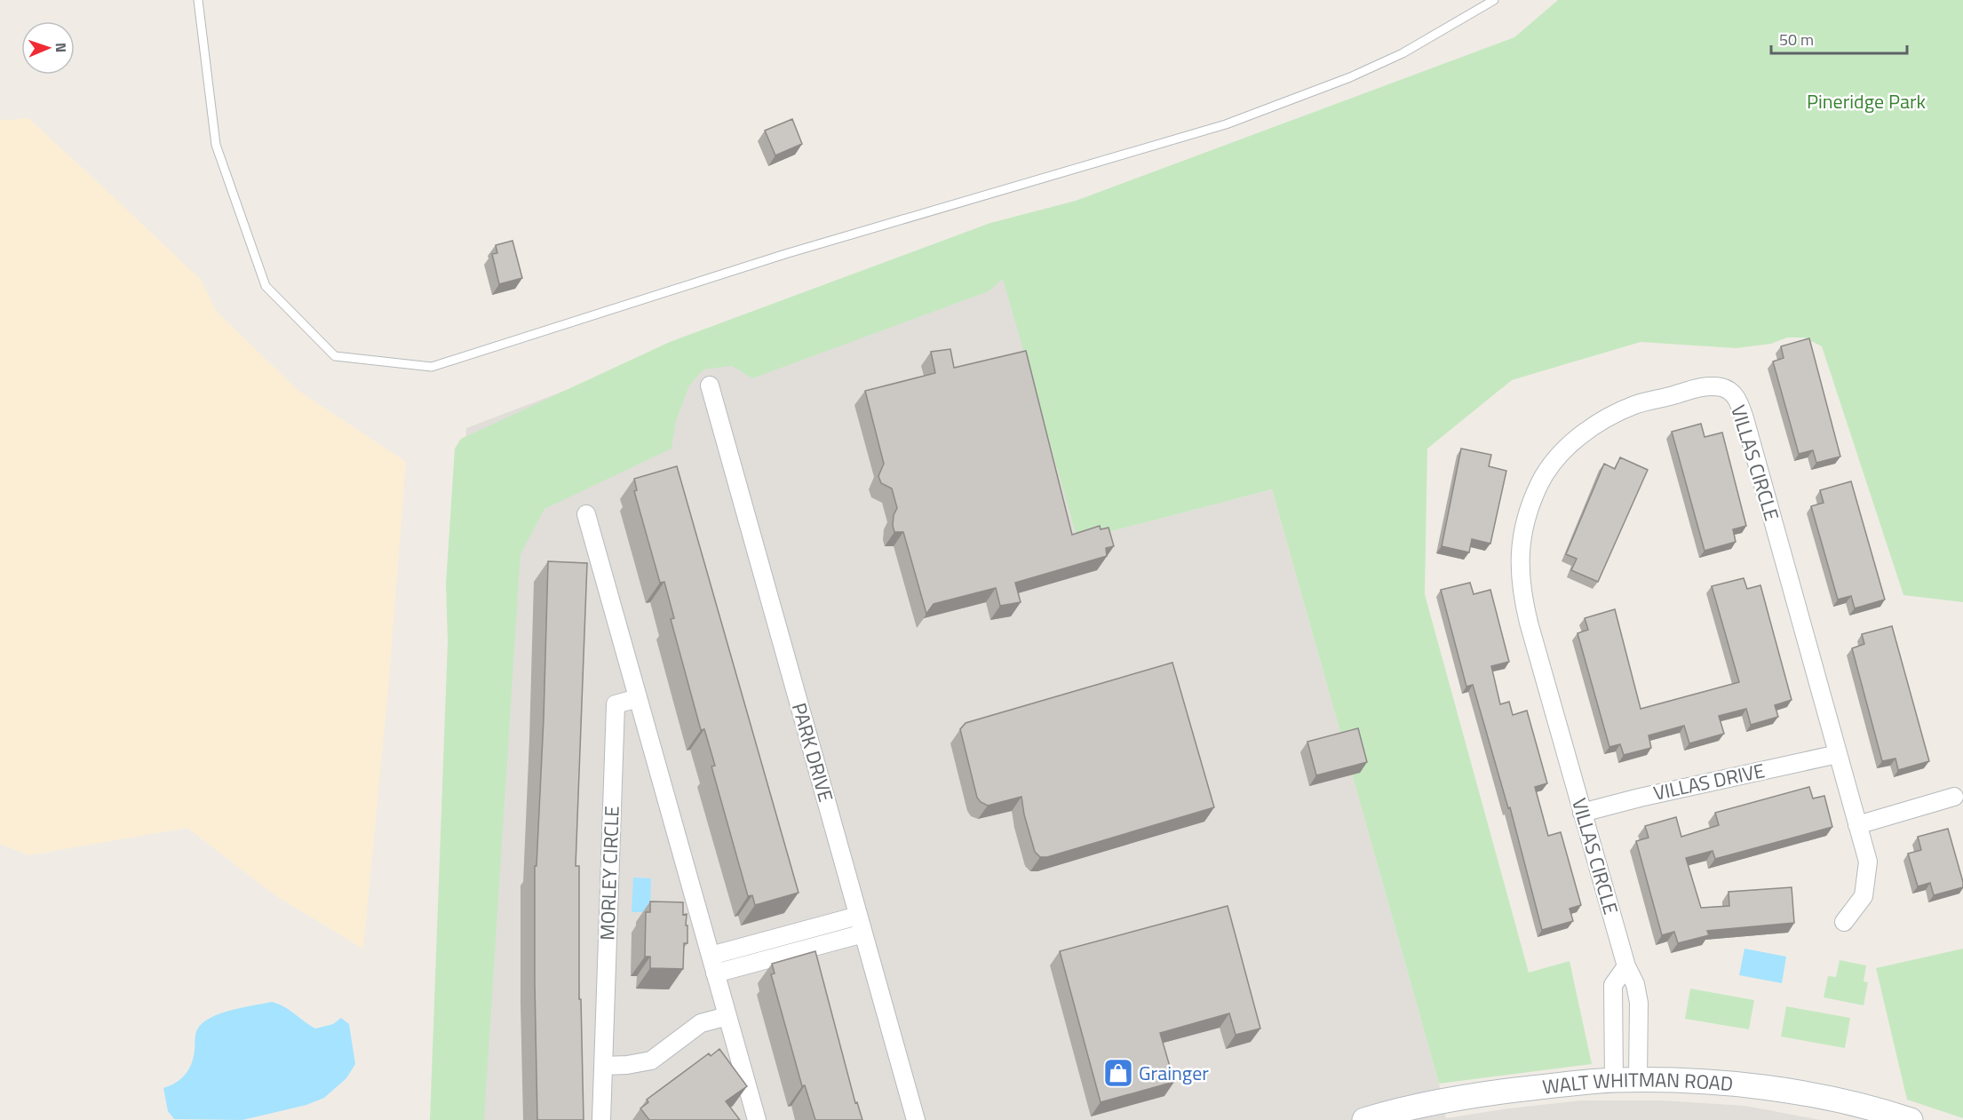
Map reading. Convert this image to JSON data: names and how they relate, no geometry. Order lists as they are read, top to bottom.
{
  "streets": {
    "main road": ["WALT WHITMAN ROAD"],
    "street": [
      "VILLAS CIRCLE",
      "PARK DRIVE",
      "VILLAS DRIVE",
      "MORLEY CIRCLE"
    ]
  },
  "crossings": [
    ["VILLAS CIRCLE", "VILLAS DRIVE"],
    ["VILLAS CIRCLE", "WALT WHITMAN ROAD"]
  ],
  "parks": ["Pineridge Park"],
  "places": {
    "shop": ["Grainger"]
  },
  "scale_bar": "50 m",
  "north": "right"
}
